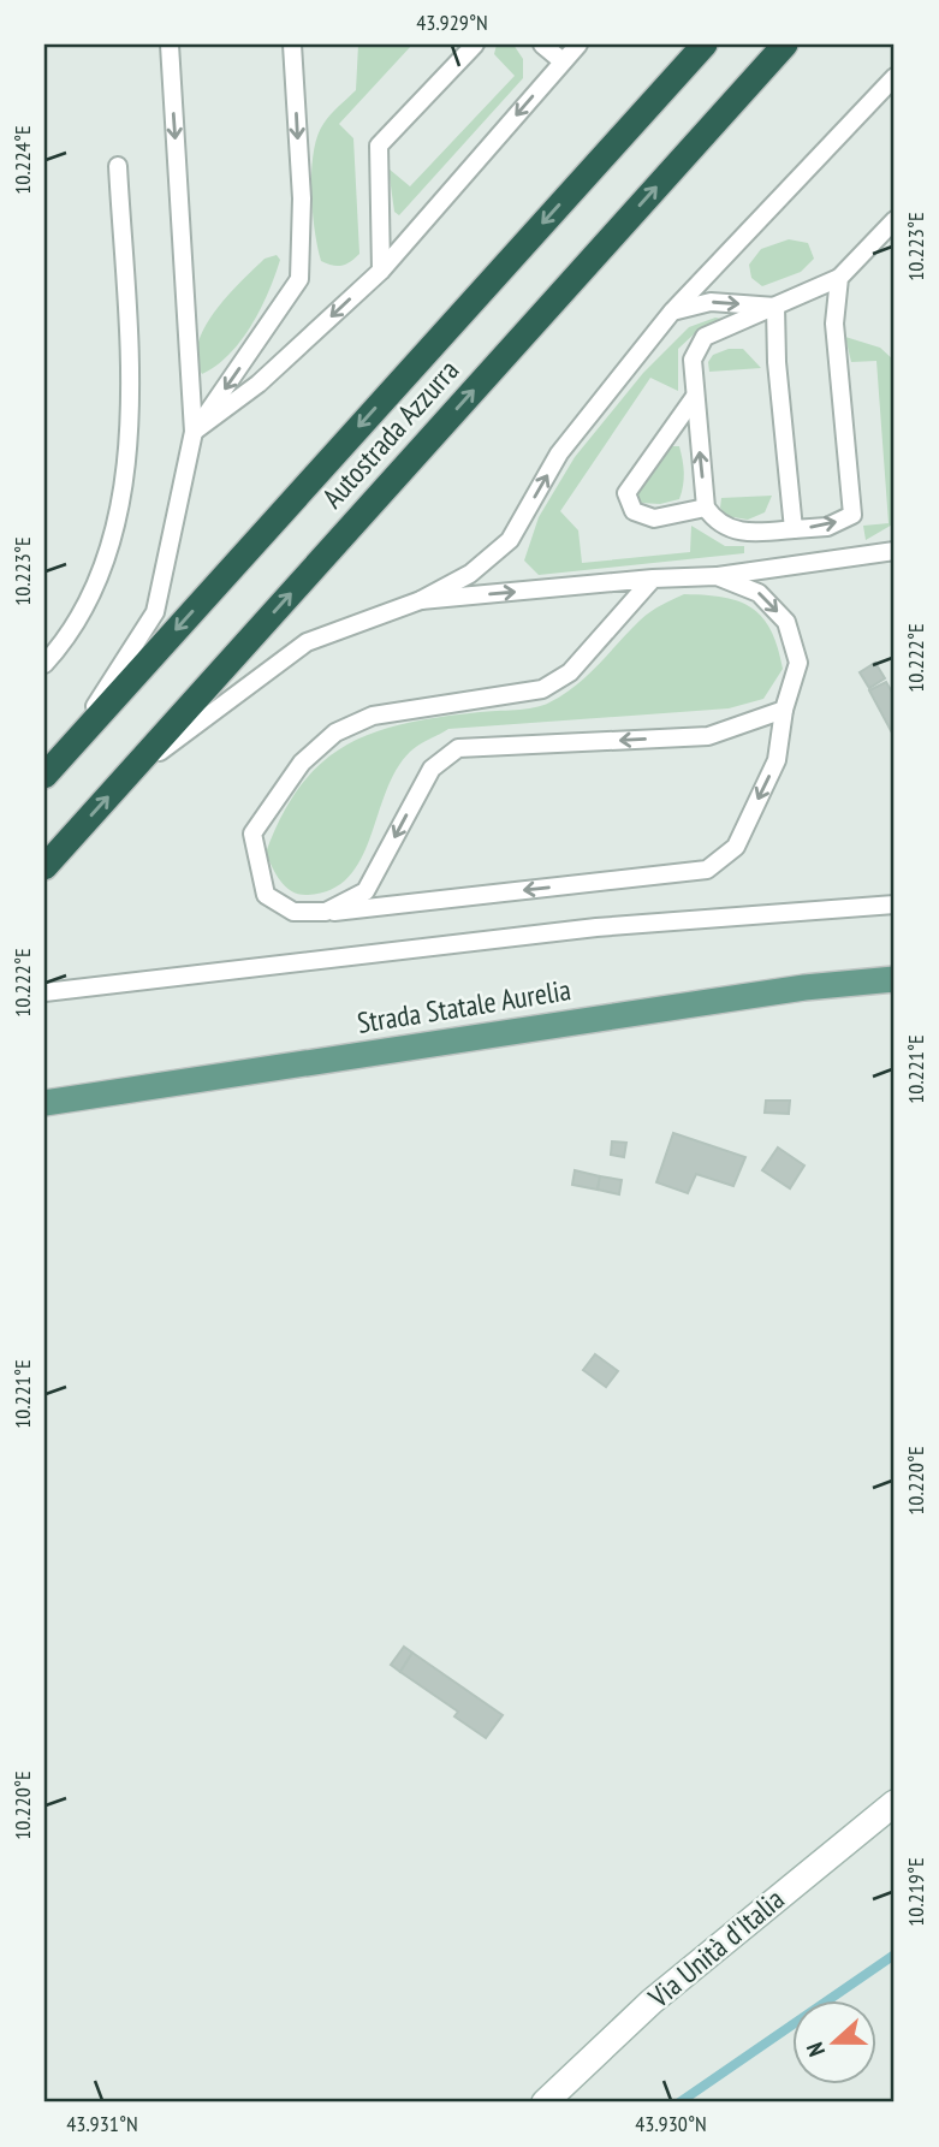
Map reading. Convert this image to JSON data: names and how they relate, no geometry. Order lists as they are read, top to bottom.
{
  "streets": {
    "highway": ["Autostrada Azzurra"],
    "main road": ["Strada Statale Aurelia", "Via Unità d'Italia"]
  },
  "north": "left",
  "coordinates": [
    "43.929°N",
    "10.224°E",
    "10.223°E",
    "10.222°E",
    "10.221°E",
    "10.220°E",
    "10.219°E",
    "43.931°N",
    "43.930°N"
  ]
}
